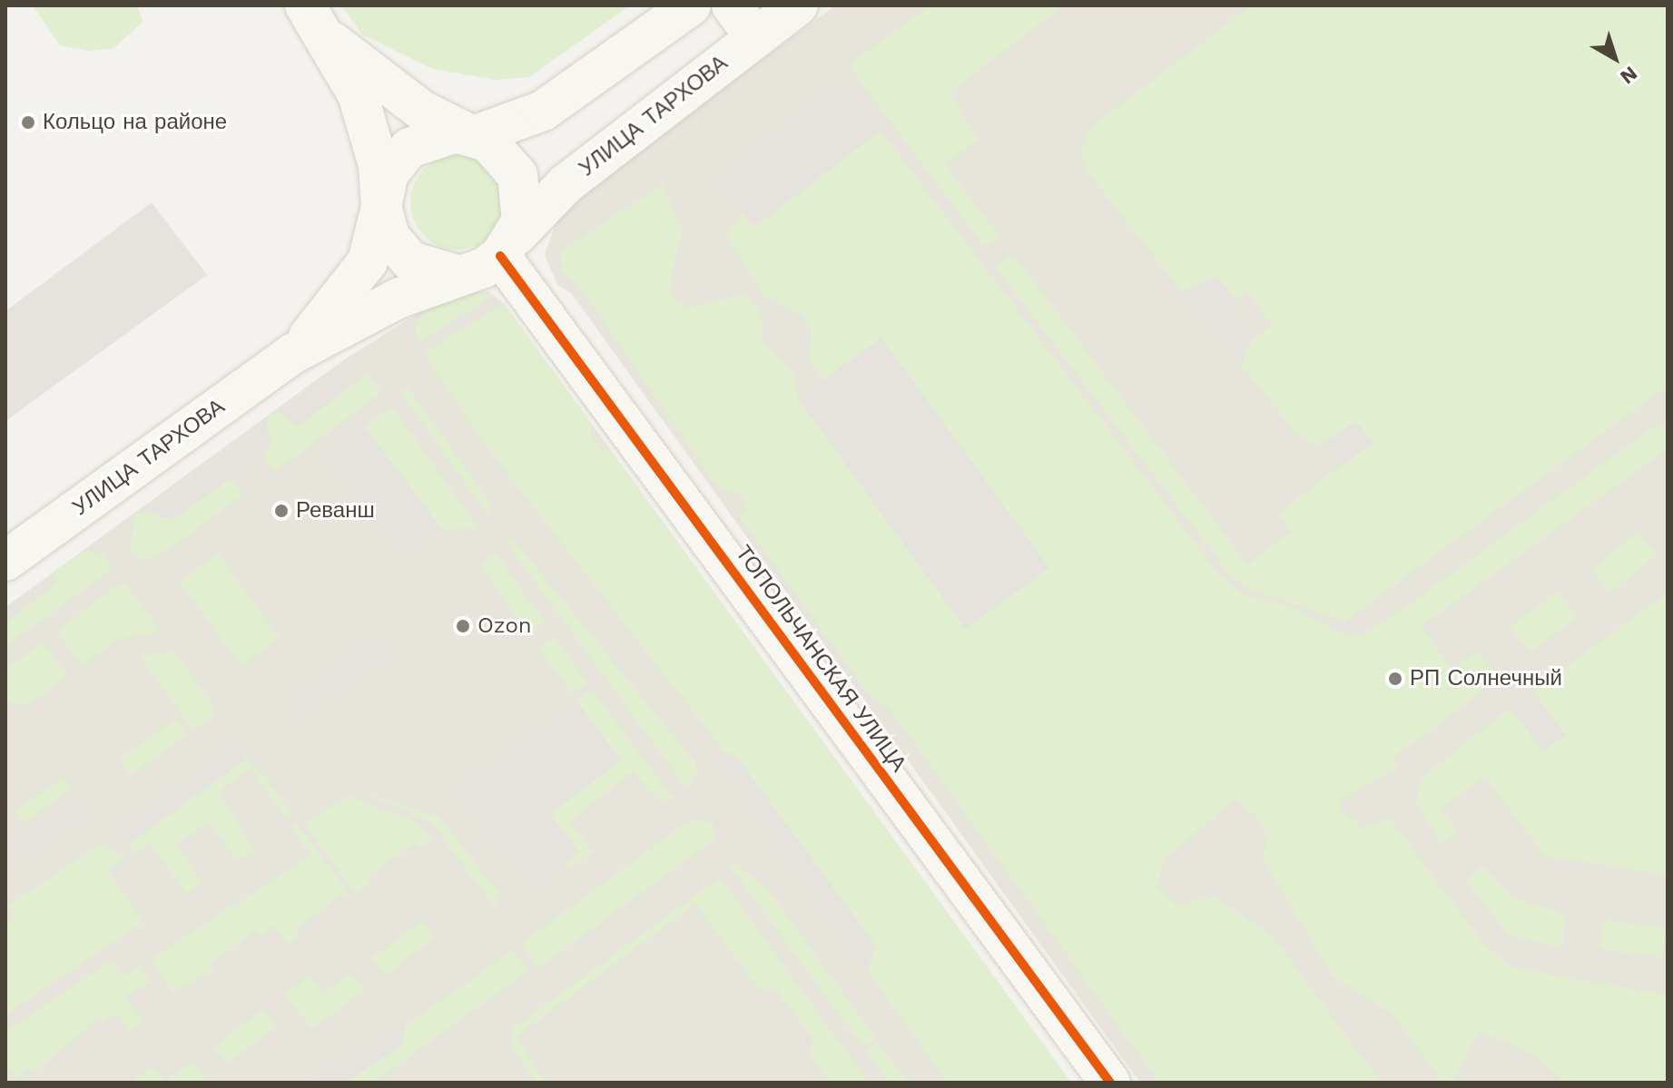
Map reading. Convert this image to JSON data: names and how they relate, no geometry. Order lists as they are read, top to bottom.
{
  "streets": {
    "main road": ["УЛИЦА ТАРХОВА", "ТОПОЛЬЧАНСКАЯ УЛИЦА"]
  },
  "crossings": [
    ["УЛИЦА ТАРХОВА", "ТОПОЛЬЧАНСКАЯ УЛИЦА"]
  ],
  "places": [
    "Кольцо на районе",
    "Реванш",
    "Ozon",
    "РП Солнечный"
  ],
  "north": "bottom right"
}
